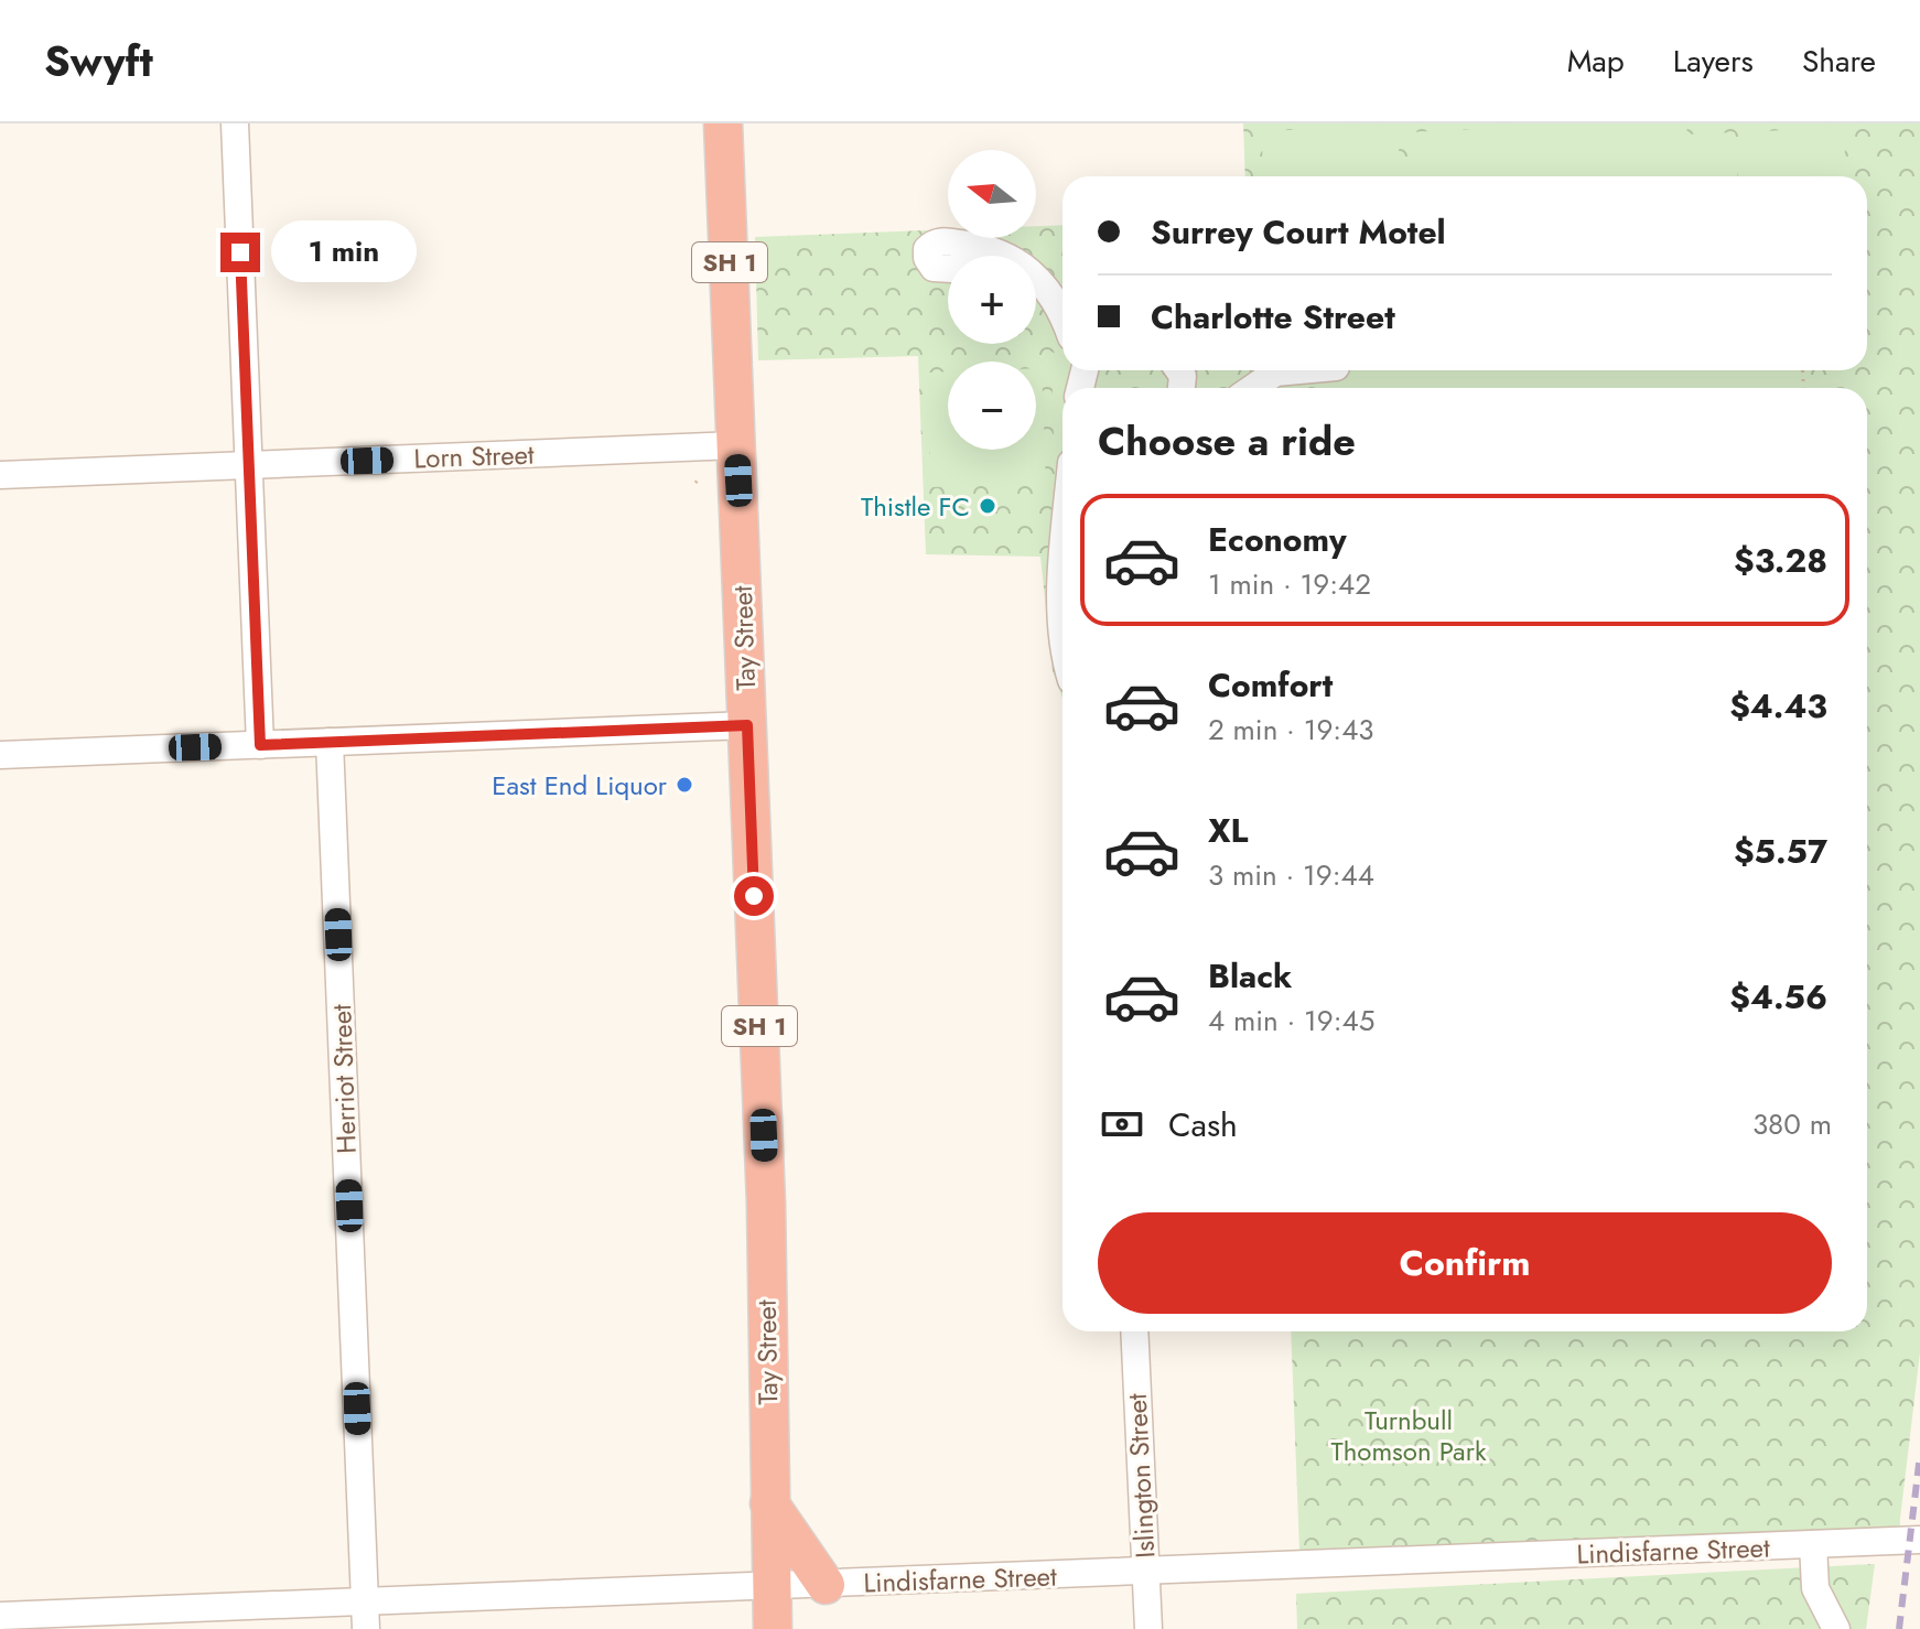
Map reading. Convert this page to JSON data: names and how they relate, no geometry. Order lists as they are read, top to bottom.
{
  "streets": {
    "highway": ["SH 1", "Tay Street"],
    "street": [
      "Lorn Street",
      "Herriot Street",
      "Islington Street",
      "Lindisfarne Street"
    ]
  },
  "crossings": [
    ["Lorn Street", "Tay Street"],
    ["Tay Street", "Lindisfarne Street"],
    ["Herriot Street", "Lindisfarne Street"],
    ["Islington Street", "Lindisfarne Street"]
  ],
  "parks": ["Turnbull Thomson Park"],
  "places": ["Thistle FC", "East End Liquor"],
  "north": "left",
  "page": {
    "header": "Swyft",
    "nav": ["Map", "Layers", "Share"],
    "map_buttons": ["+", "−"],
    "banner": ["Surrey Court Motel", "Charlotte Street"],
    "bubble": "1 min",
    "heading": "Choose a ride",
    "list": [
      {
        "name": "Economy",
        "note": "1 min · 19:42",
        "value": "$3.28"
      },
      {
        "name": "Comfort",
        "note": "2 min · 19:43",
        "value": "$4.43"
      },
      {
        "name": "XL",
        "note": "3 min · 19:44",
        "value": "$5.57"
      },
      {
        "name": "Black",
        "note": "4 min · 19:45",
        "value": "$4.56"
      }
    ],
    "pay": ["Cash", "380 m"],
    "buttons": "Confirm"
  }
}
